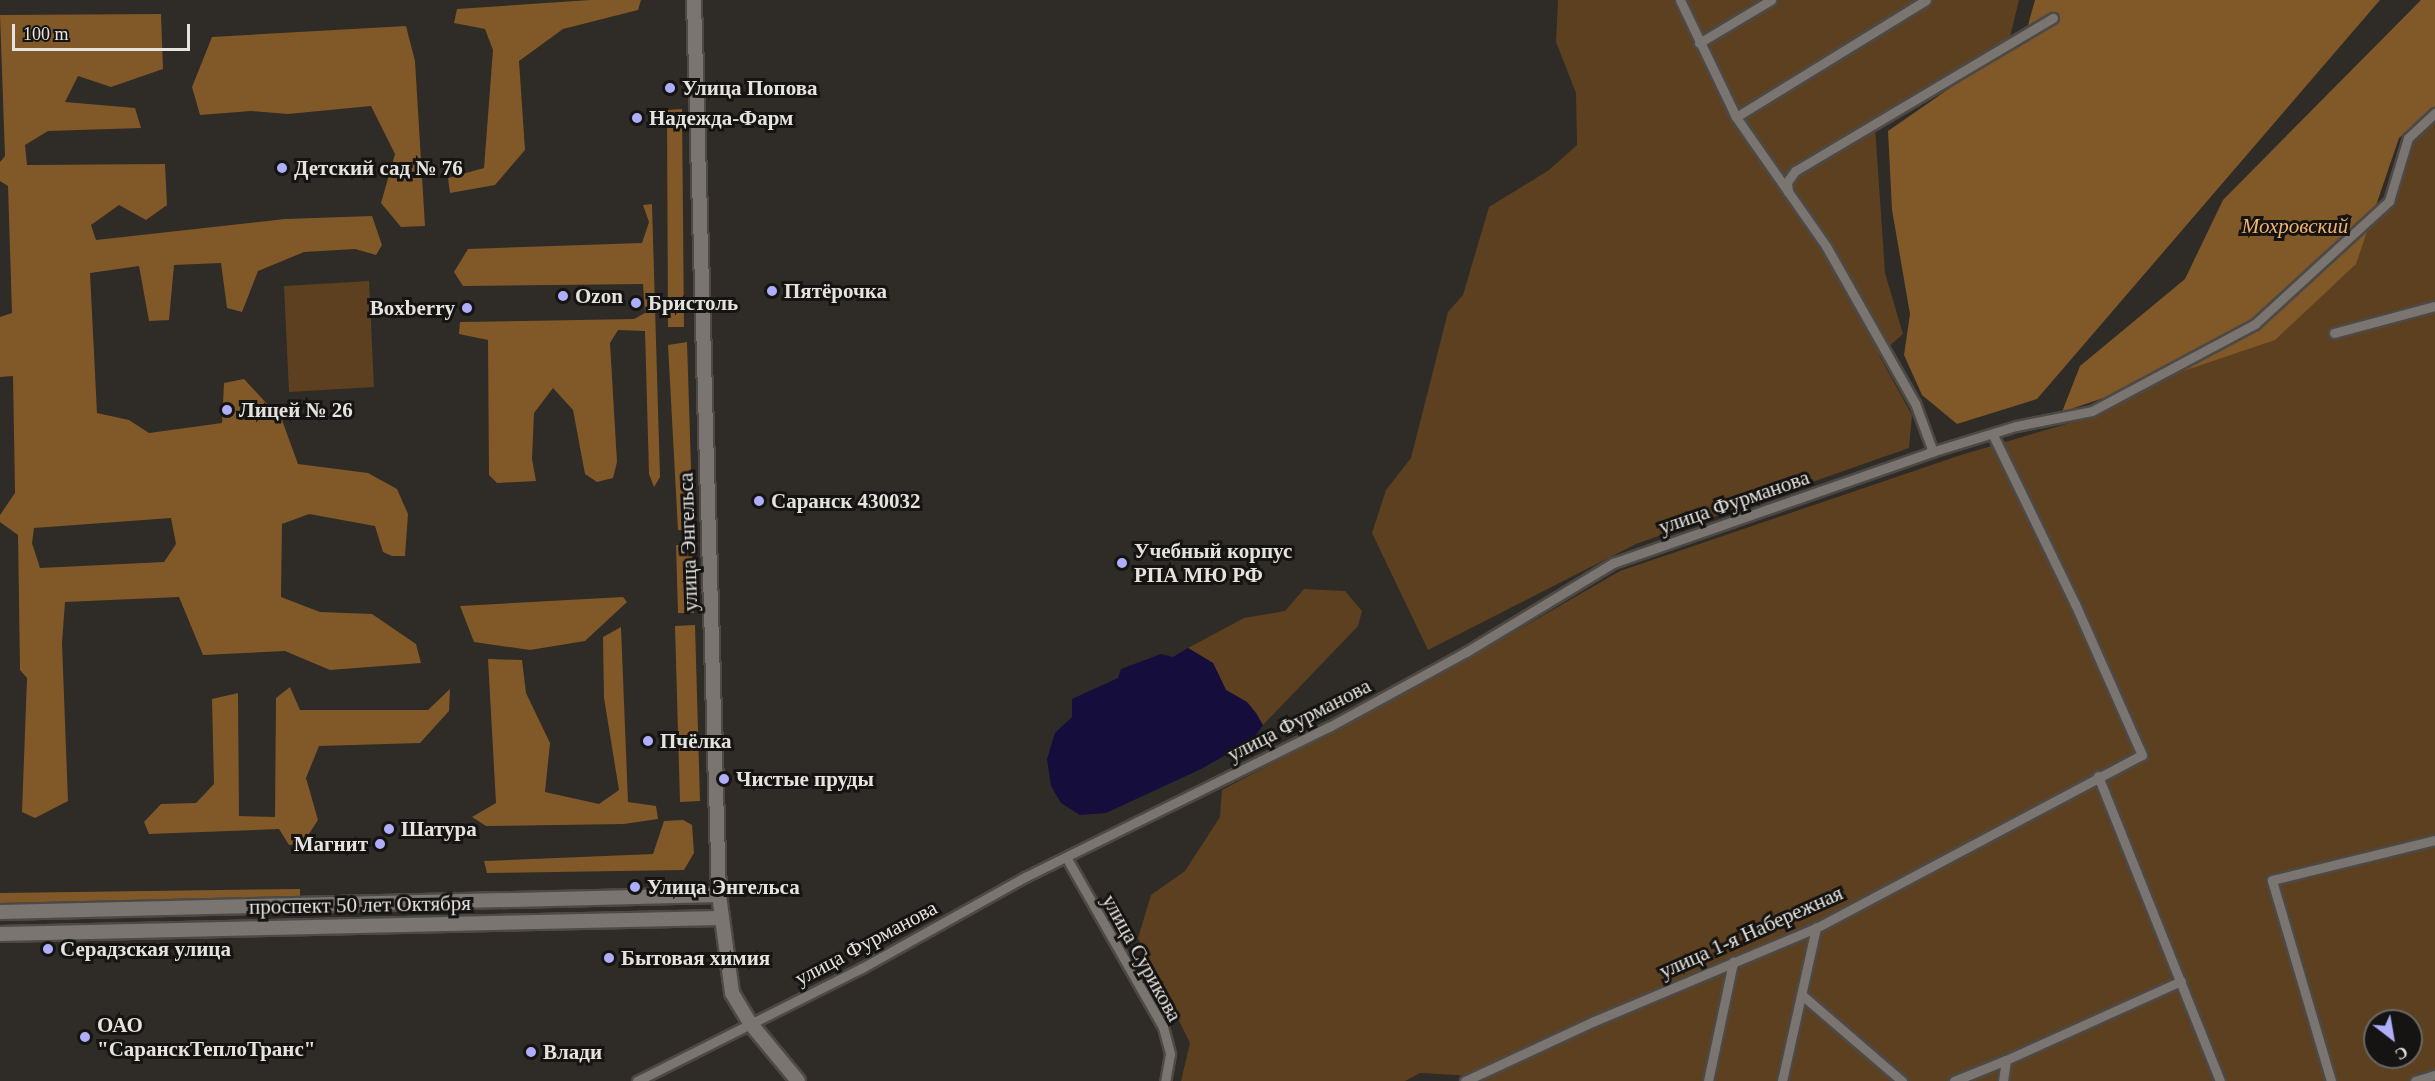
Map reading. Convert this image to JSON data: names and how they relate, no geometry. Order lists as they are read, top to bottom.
{
  "streets": {
    "main road": ["улица Энгельса", "проспект 50 лет Октября"],
    "street": ["улица Фурманова", "улица 1-я Набережная", "улица Сурикова"]
  },
  "crossings": [
    ["улица Фурманова", "улица Энгельса"],
    ["улица Фурманова", "улица 1-я Набережная"],
    ["улица Фурманова", "улица Сурикова"],
    ["улица Энгельса", "проспект 50 лет Октября"]
  ],
  "parks": ["Мохровский"],
  "places": [
    "Улица Попова",
    "Надежда-Фарм",
    "Детский сад № 76",
    "Пятёрочка",
    "Ozon",
    "Бристоль",
    "Boxberry",
    "Лицей № 26",
    "Саранск 430032",
    "Учебный корпус РПА МЮ РФ",
    "Пчёлка",
    "Чистые пруды",
    "Шатура",
    "Магнит",
    "Улица Энгельса",
    "Серадзская улица",
    "Бытовая химия",
    "ОАО \"СаранскТеплоТранс\"",
    "Влади"
  ],
  "scale_bar": "100 m",
  "north": "bottom right"
}
